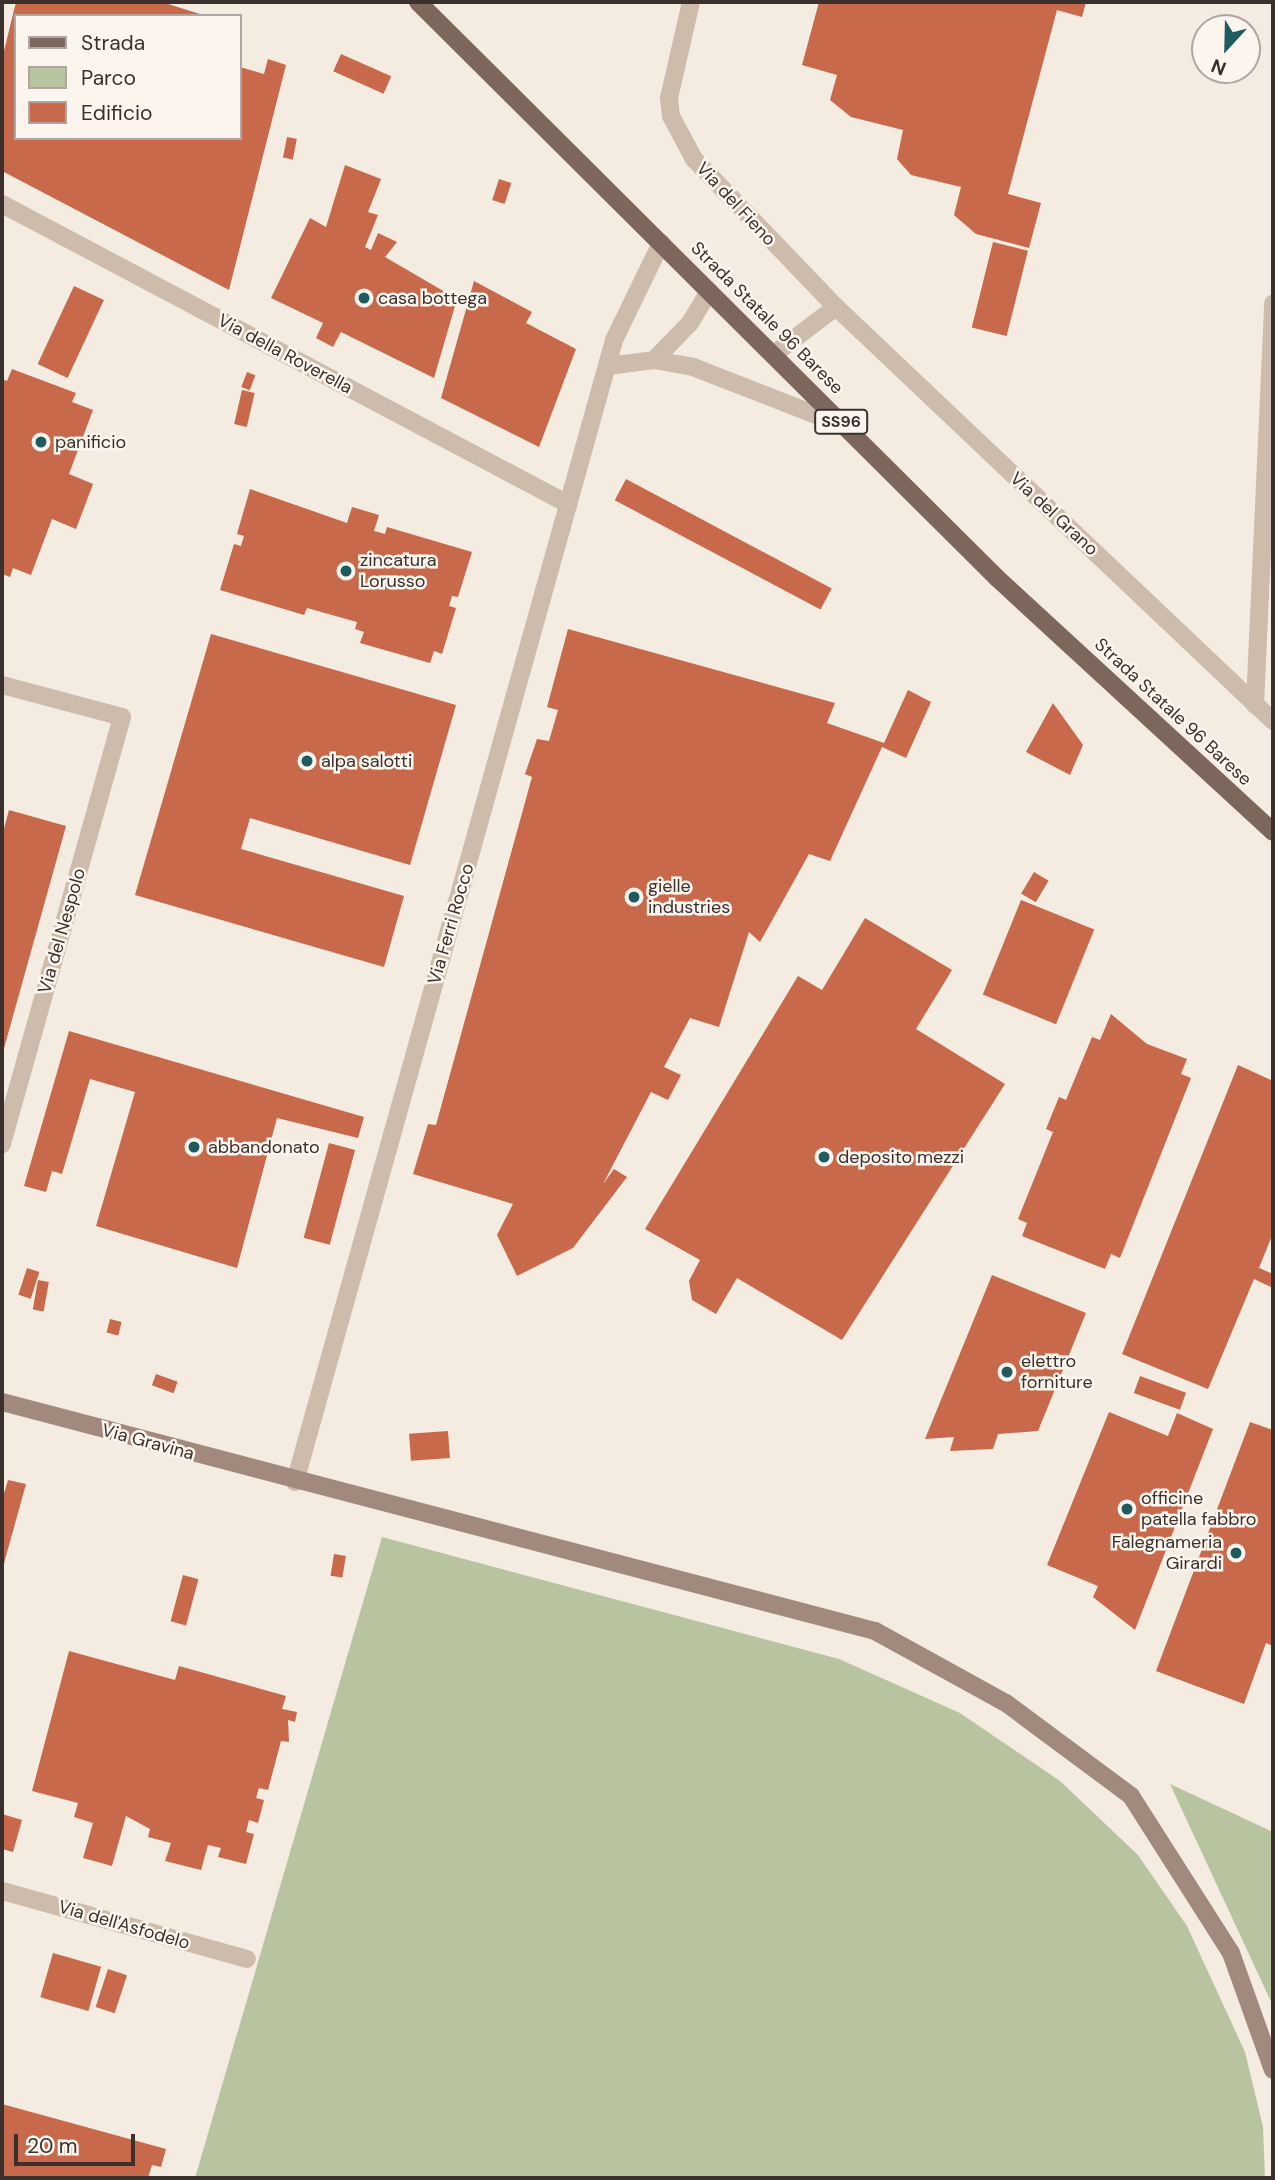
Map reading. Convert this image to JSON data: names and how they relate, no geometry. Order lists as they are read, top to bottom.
{
  "streets": {
    "main road": ["Strada Statale 96 Barese", "SS96", "Via Gravina"],
    "street": [
      "Via del Fieno",
      "Via della Roverella",
      "Via del Grano",
      "Via Ferri Rocco",
      "Via del Nespolo",
      "Via dell'Asfodelo"
    ]
  },
  "crossings": [
    ["Via del Fieno", "Via del Grano"],
    ["Strada Statale 96 Barese", "Via Ferri Rocco"],
    ["Via della Roverella", "Via Ferri Rocco"],
    ["Via Ferri Rocco", "Via Gravina"]
  ],
  "places": [
    "casa bottega",
    "panificio",
    "zincatura Lorusso",
    "alpa salotti",
    "gielle industries",
    "abbandonato",
    "deposito mezzi",
    "elettro forniture",
    "officine patella fabbro",
    "Falegnameria Girardi"
  ],
  "legend": ["Strada", "Parco", "Edificio"],
  "scale_bar": "20 m",
  "north": "bottom"
}
